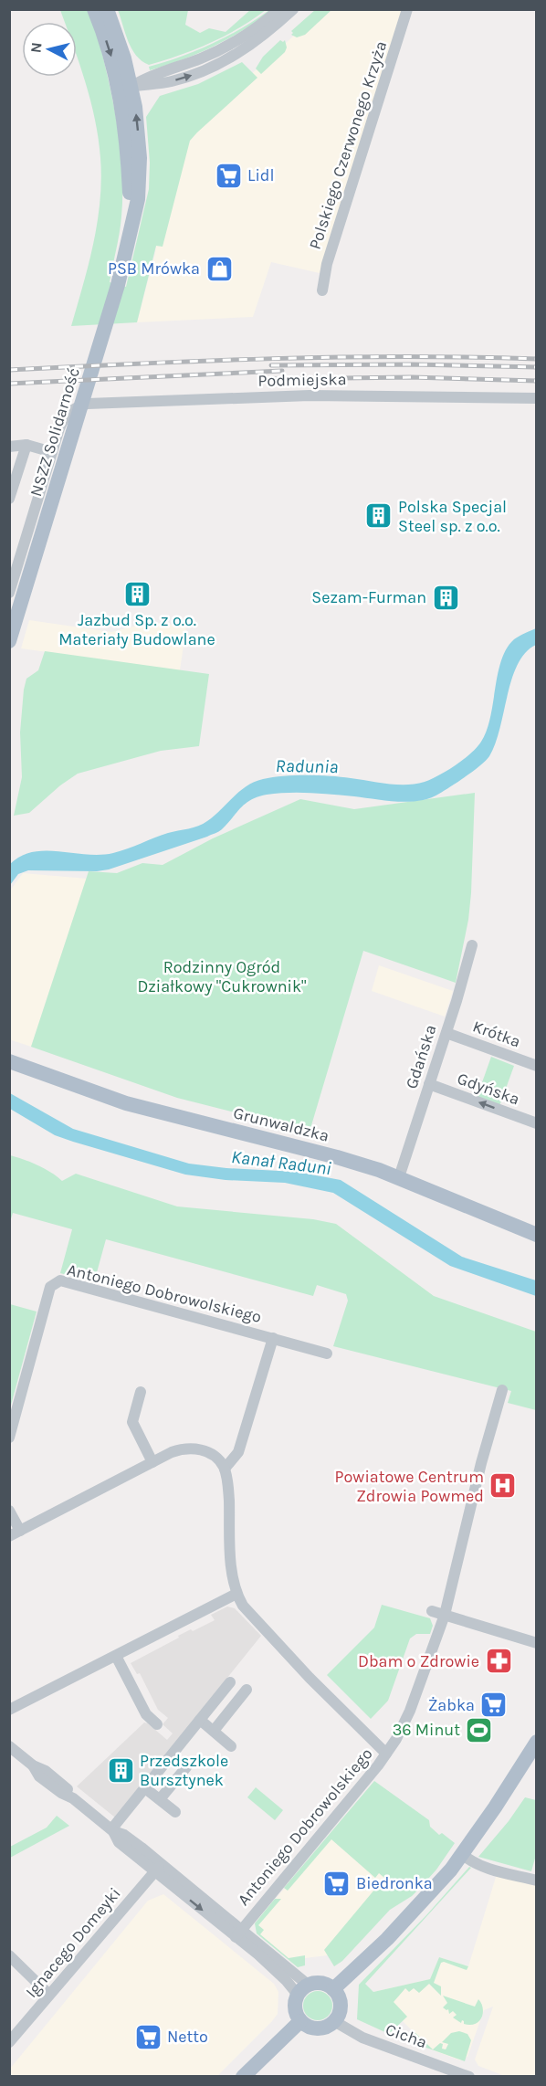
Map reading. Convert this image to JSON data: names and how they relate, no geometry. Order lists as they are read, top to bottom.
{
  "streets": {
    "main road": ["NSZZ Solidarność", "Grunwaldzka"],
    "street": [
      "Polskiego Czerwonego Krzyża",
      "Podmiejska",
      "Krótka",
      "Gdańska",
      "Gdyńska",
      "Antoniego Dobrowolskiego",
      "Ignacego Domeyki",
      "Cicha"
    ]
  },
  "crossings": [
    ["Krótka", "Gdańska"],
    ["Gdańska", "Gdyńska"],
    ["Gdańska", "Grunwaldzka"]
  ],
  "one_way": ["Gdyńska"],
  "water": ["Radunia", "Kanał Raduni"],
  "parks": ["Rodzinny Ogród Działkowy \"Cukrownik\""],
  "places": {
    "supermarket": [
      "Lidl",
      "Żabka",
      "Biedronka",
      "Netto"
    ],
    "shop": ["PSB Mrówka"],
    "building": [
      "Polska Specjal Steel sp. z o.o.",
      "Jazbud Sp. z o.o. Materiały Budowlane",
      "Sezam-Furman",
      "Przedszkole Bursztynek"
    ],
    "hospital": ["Powiatowe Centrum Zdrowia Powmed"],
    "pharmacy": ["Dbam o Zdrowie"],
    "sports": ["36 Minut"]
  },
  "north": "left"
}
